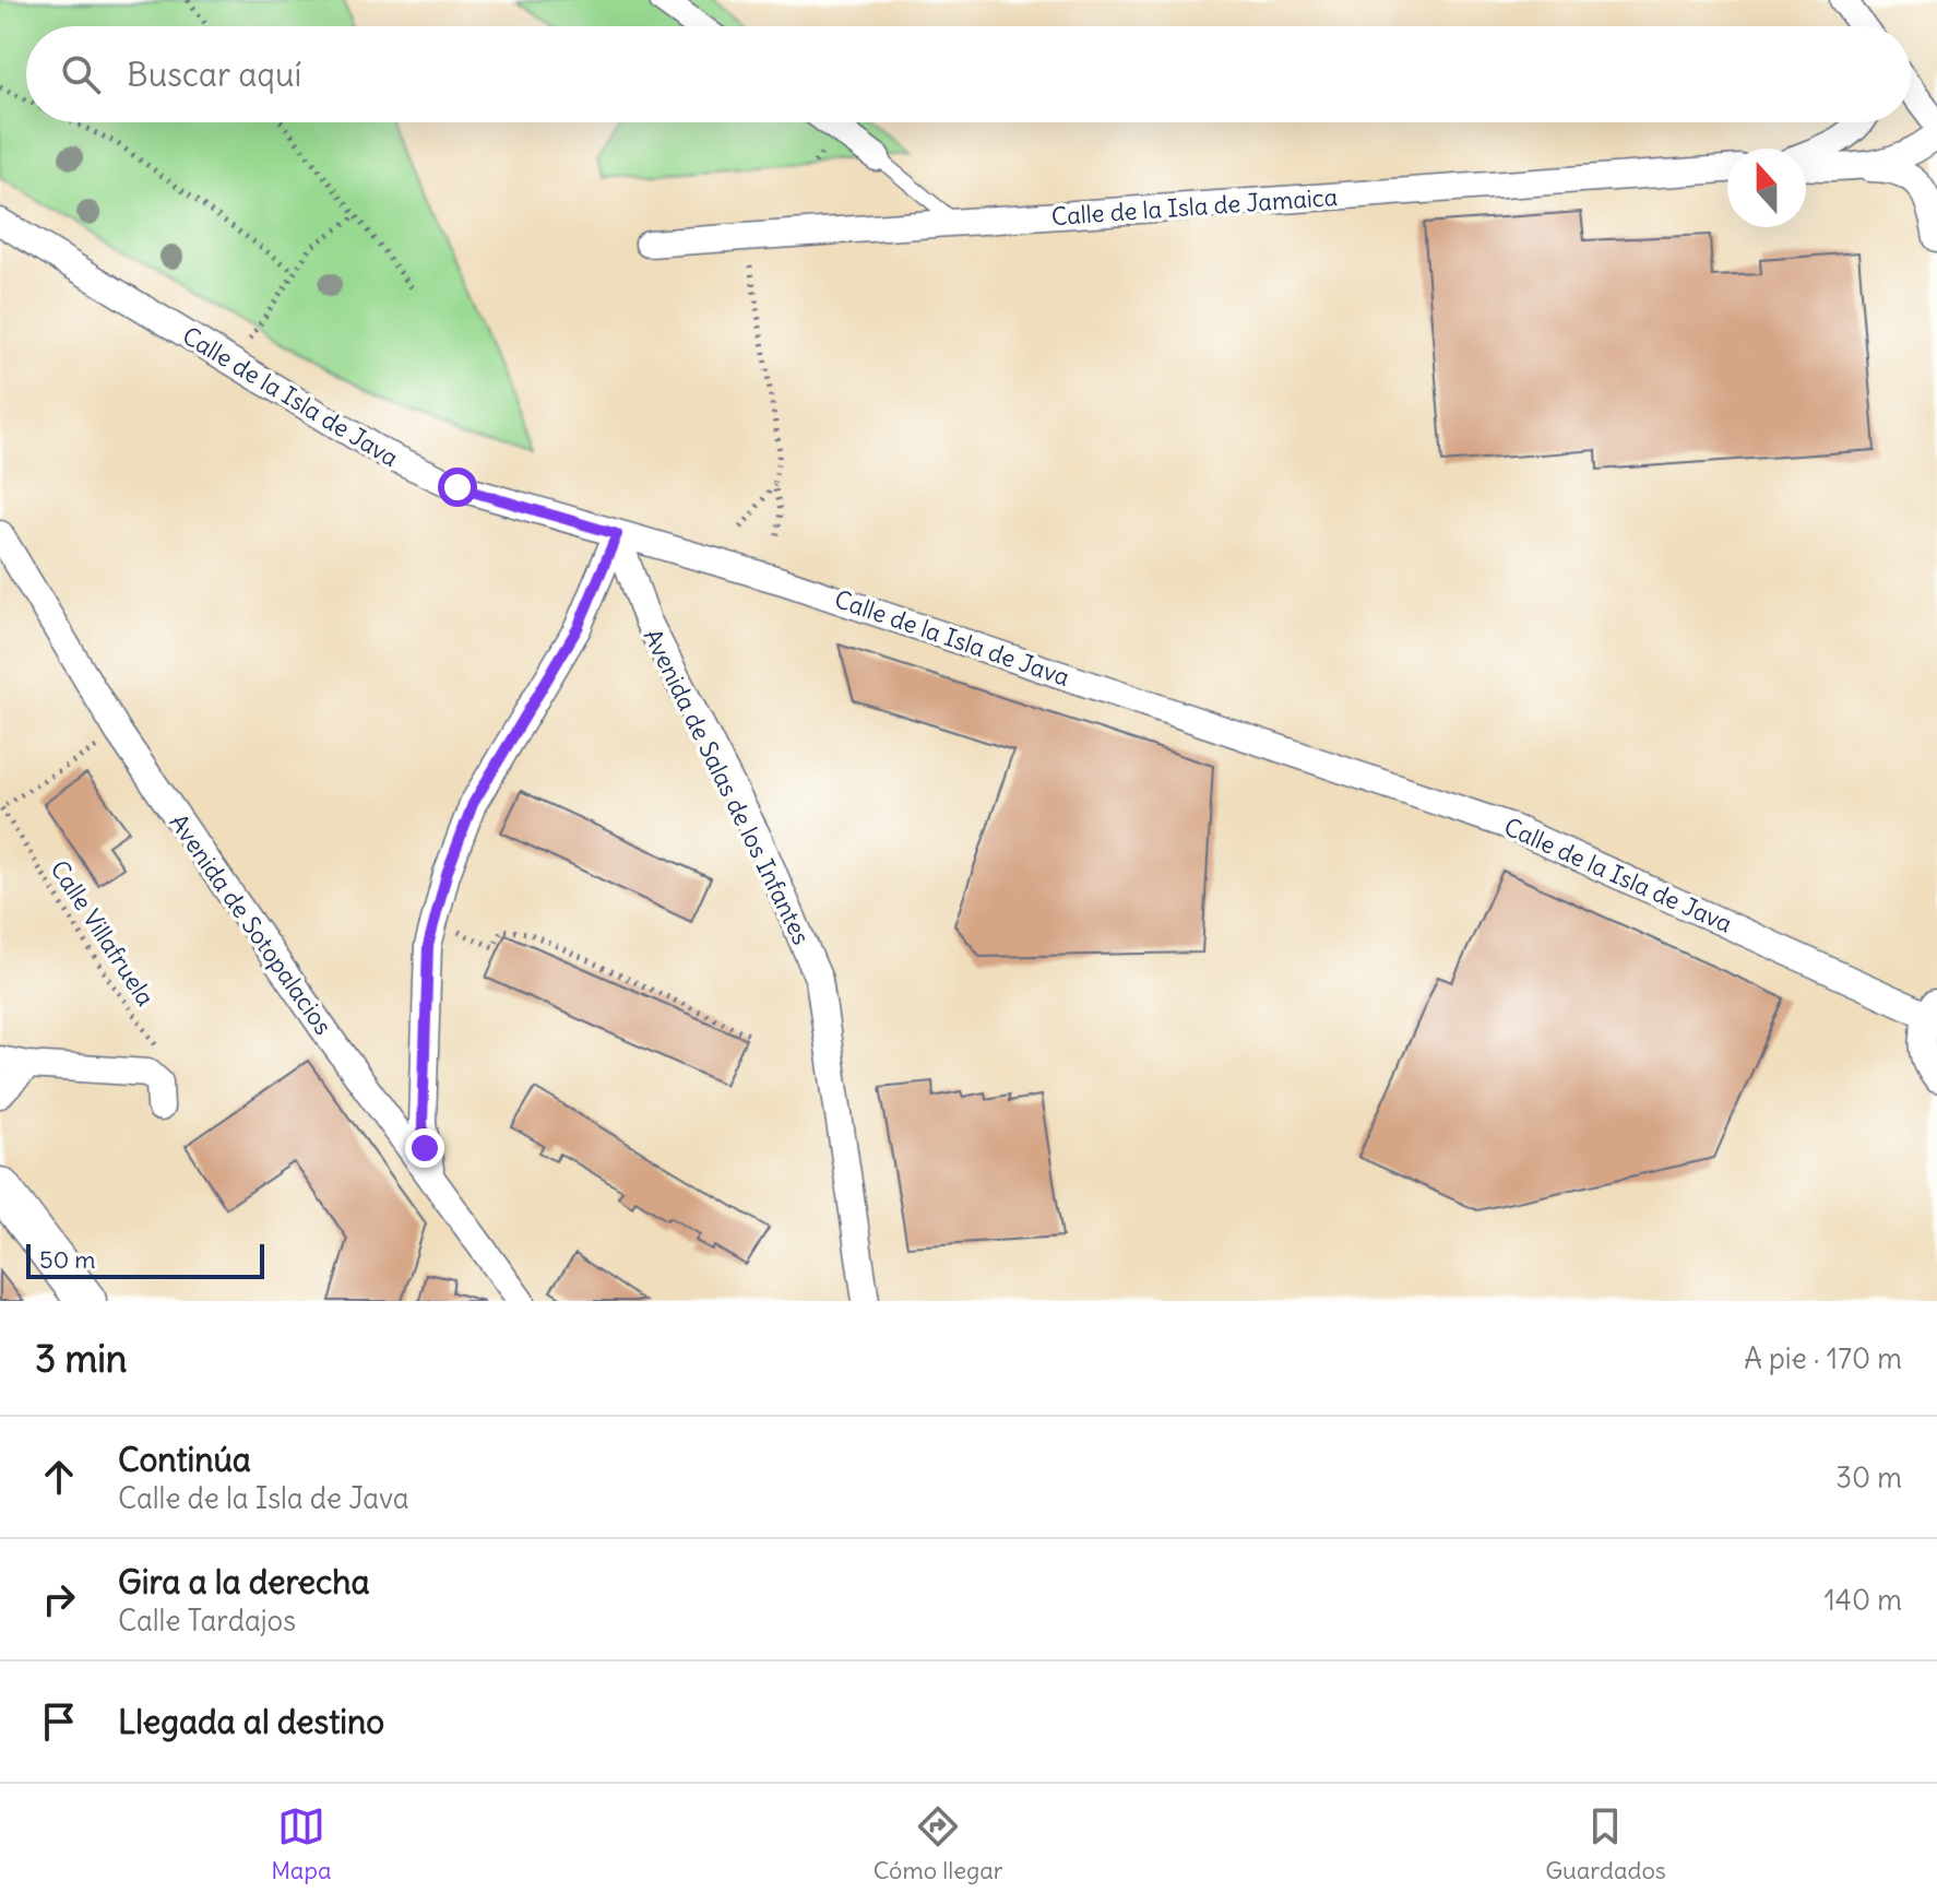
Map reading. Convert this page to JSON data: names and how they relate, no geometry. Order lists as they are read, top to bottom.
{
  "streets": {
    "street": [
      "Calle de la Isla de Jamaica",
      "Calle de la Isla de Java",
      "Avenida de Salas de los Infantes",
      "Avenida de Sotopalacios"
    ],
    "path": ["Calle Villafruela"]
  },
  "crossings": [
    ["Calle de la Isla de Java", "Avenida de Salas de los Infantes"]
  ],
  "scale_bar": "50 m",
  "north": "top",
  "page": {
    "search": "Buscar aquí",
    "scale": "50 m",
    "heading": ["3 min", "A pie · 170 m"],
    "list": [
      ["Continúa", "Calle de la Isla de Java", "30 m"],
      ["Gira a la derecha", "Calle Tardajos", "140 m"],
      "Llegada al destino"
    ],
    "nav": ["Mapa", "Cómo llegar", "Guardados"]
  }
}
